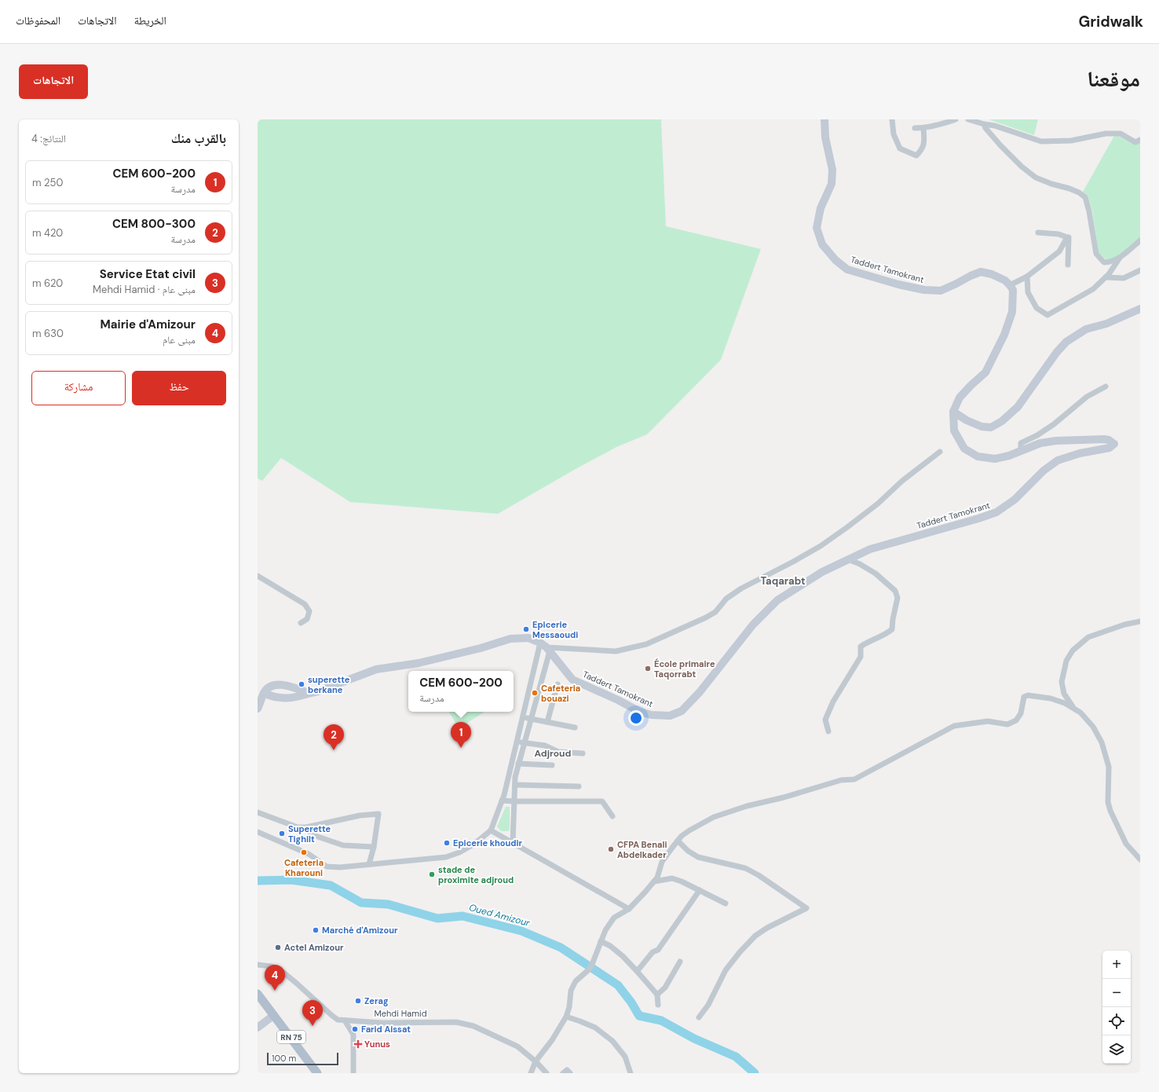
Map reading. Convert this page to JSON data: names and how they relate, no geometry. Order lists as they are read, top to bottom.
{
  "streets": {
    "main road": ["Taddert Tamokrant", "RN 75"],
    "street": ["Mehdi Hamid"]
  },
  "districts": ["Taqarabt", "Adjroud"],
  "water": ["Oued Amizour"],
  "places": {
    "other": [
      "Epicerie Messaoudi",
      "École primaire Taqorrabt",
      "superette berkane",
      "Cafeteria bouazi",
      "Superette Tighilt",
      "Epicerie khoudir",
      "CFPA Benali Abdelkader",
      "Cafeteria Kharouni",
      "stade de proximite adjroud",
      "Marché d'Amizour",
      "Actel Amizour",
      "Zerag",
      "Farid Aissat"
    ],
    "health": ["Yunus"]
  },
  "scale_bar": "100 m",
  "page": {
    "header": "Gridwalk",
    "nav": ["الخريطة", "الاتجاهات", "المحفوظات"],
    "title": "موقعنا",
    "buttons": [
      "الاتجاهات",
      ["حفظ", "مشاركة"]
    ],
    "heading": ["بالقرب منك", "النتائج: 4"],
    "list": [
      {
        "mark": "1",
        "name": "CEM 600-200",
        "note": "مدرسة",
        "value": "250 m"
      },
      {
        "mark": "2",
        "name": "CEM 800-300",
        "note": "مدرسة",
        "value": "420 m"
      },
      {
        "mark": "3",
        "name": "Service Etat civil",
        "note": "مبنى عام · Mehdi Hamid",
        "value": "620 m"
      },
      {
        "mark": "4",
        "name": "Mairie d'Amizour",
        "note": "مبنى عام",
        "value": "630 m"
      }
    ],
    "popup": ["CEM 600-200", "مدرسة"],
    "pins": [
      "1",
      "2",
      "4",
      "3"
    ],
    "map_buttons": ["+", "−"],
    "scale": "100 m"
  }
}
